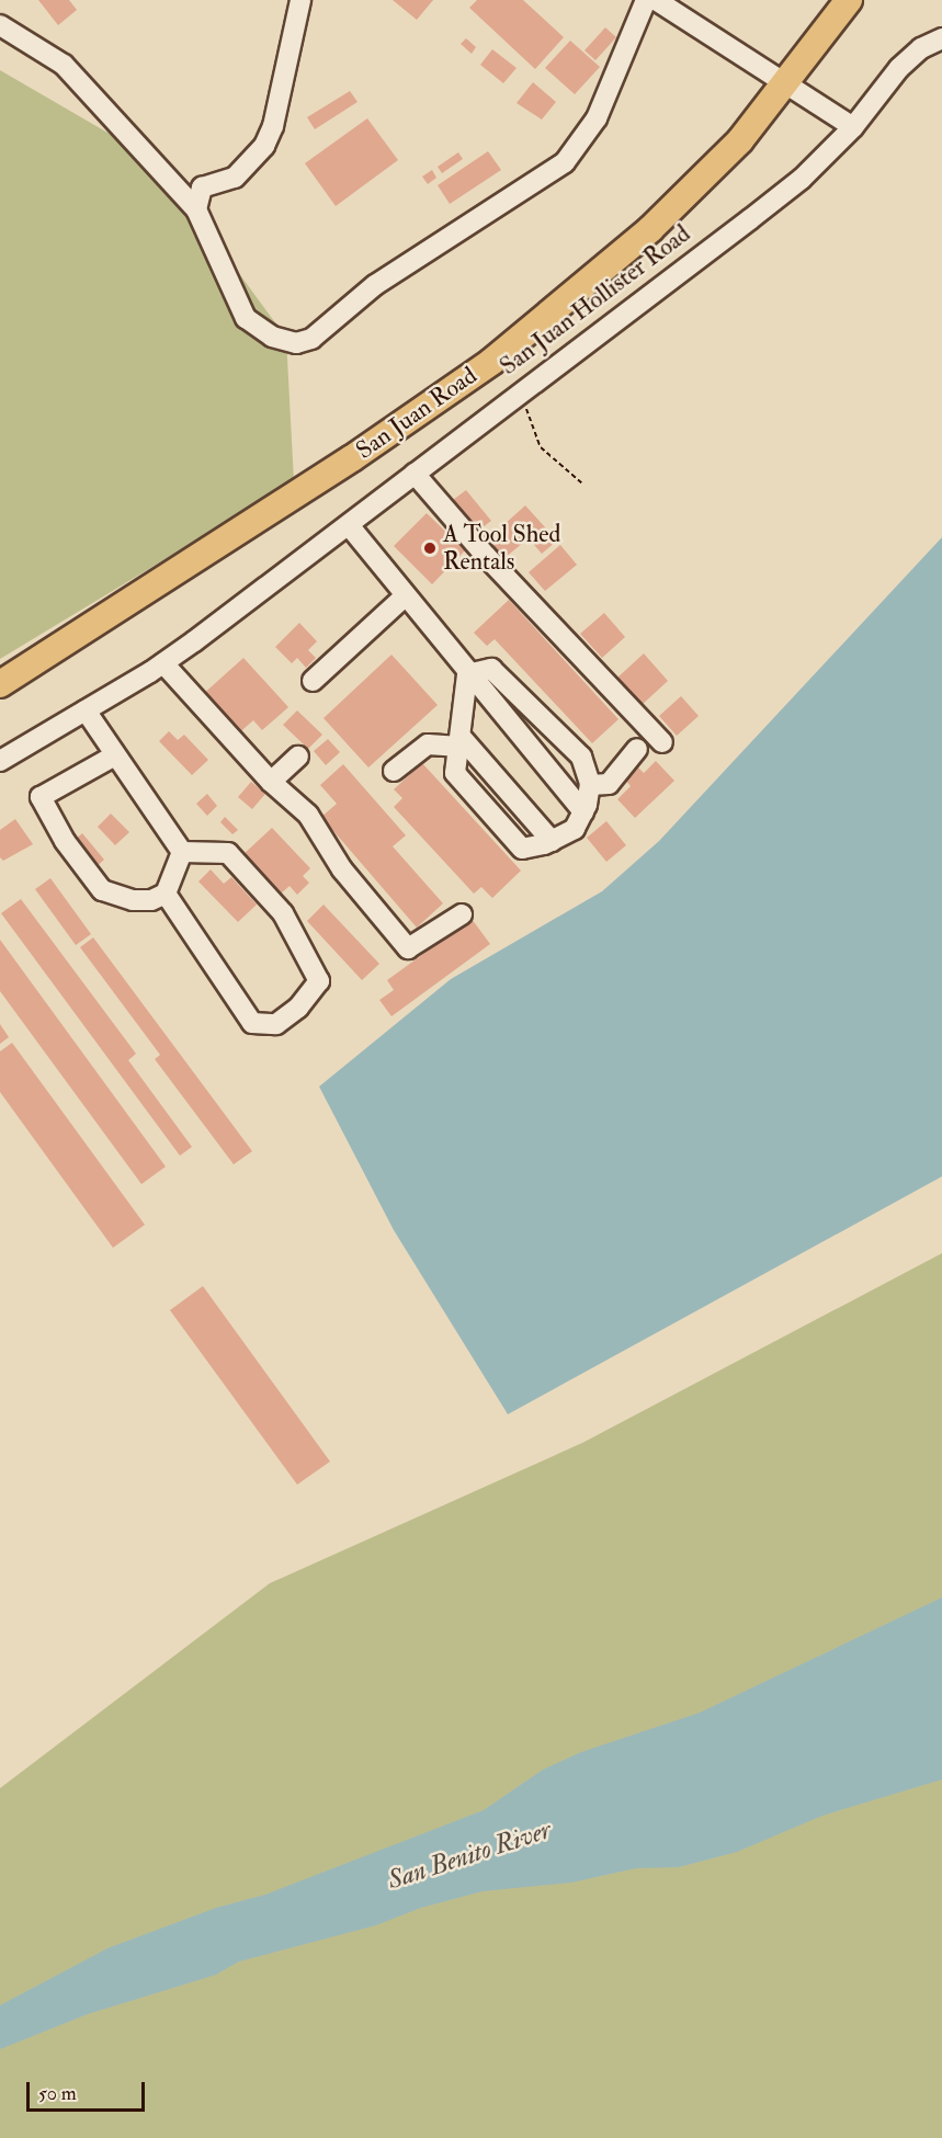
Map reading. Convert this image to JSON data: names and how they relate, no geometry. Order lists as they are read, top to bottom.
{
  "streets": {
    "main road": ["San Juan Road"],
    "street": ["San Juan Hollister Road"]
  },
  "water": ["San Benito River"],
  "places": ["A Tool Shed Rentals"],
  "scale_bar": "50 m"
}
